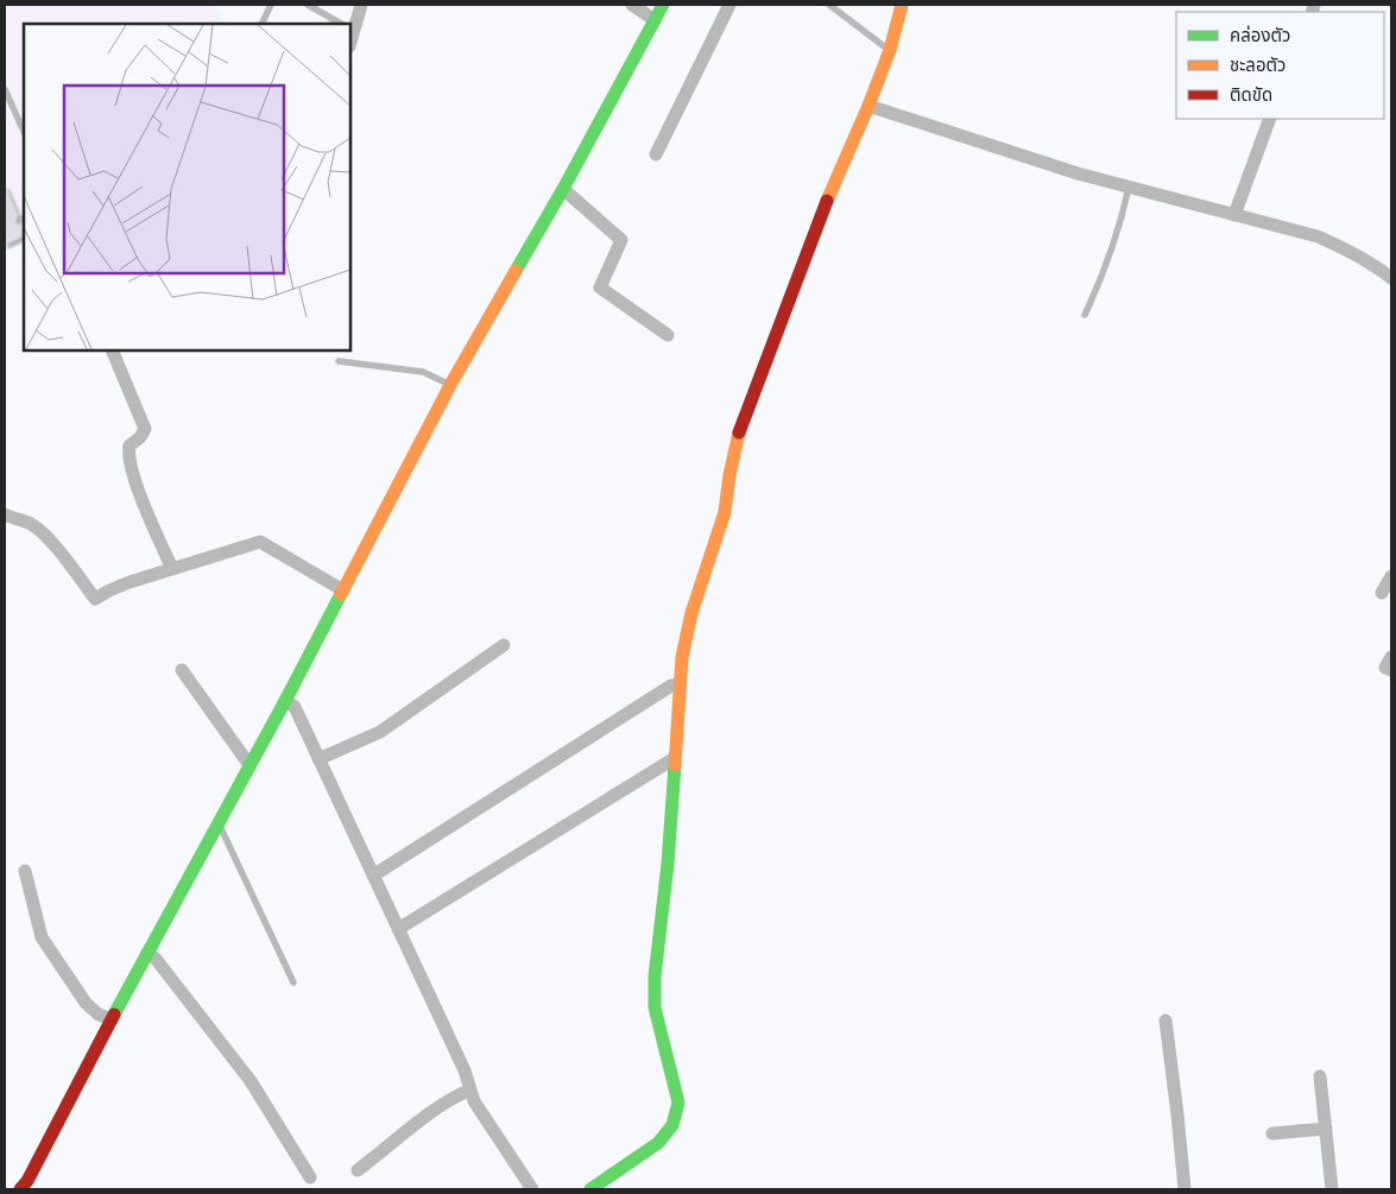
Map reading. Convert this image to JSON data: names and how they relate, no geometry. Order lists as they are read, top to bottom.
{
  "legend": ["คล่องตัว", "ชะลอตัว", "ติดขัด"]
}
